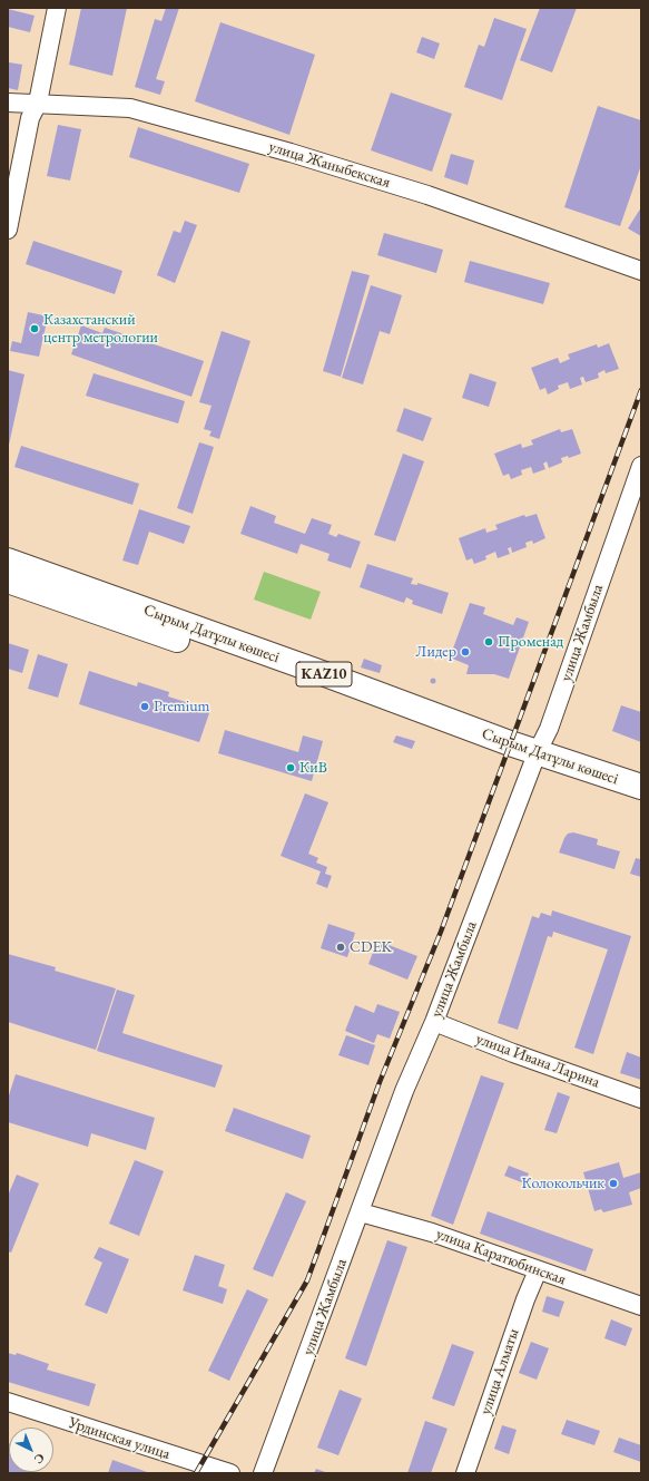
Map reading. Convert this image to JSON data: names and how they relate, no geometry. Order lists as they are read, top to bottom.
{
  "streets": {
    "highway": ["Сырым Датұлы көшесі", "KAZ10"],
    "street": [
      "улица Жаныбекская",
      "улица Жамбыла",
      "улица Ивана Ларина",
      "улица Каратюбинская",
      "улица Алматы",
      "Урдинская улица"
    ]
  },
  "crossings": [
    ["улица Жамбыла", "Сырым Датұлы көшесі"],
    ["улица Жамбыла", "улица Ивана Ларина"],
    ["улица Жамбыла", "улица Каратюбинская"],
    ["улица Каратюбинская", "улица Алматы"]
  ],
  "places": [
    "Казахстанский центр метрологии",
    "Променад",
    "Лидер",
    "Premium",
    "КиВ",
    "CDEK",
    "Колокольчик"
  ],
  "north": "bottom right"
}
